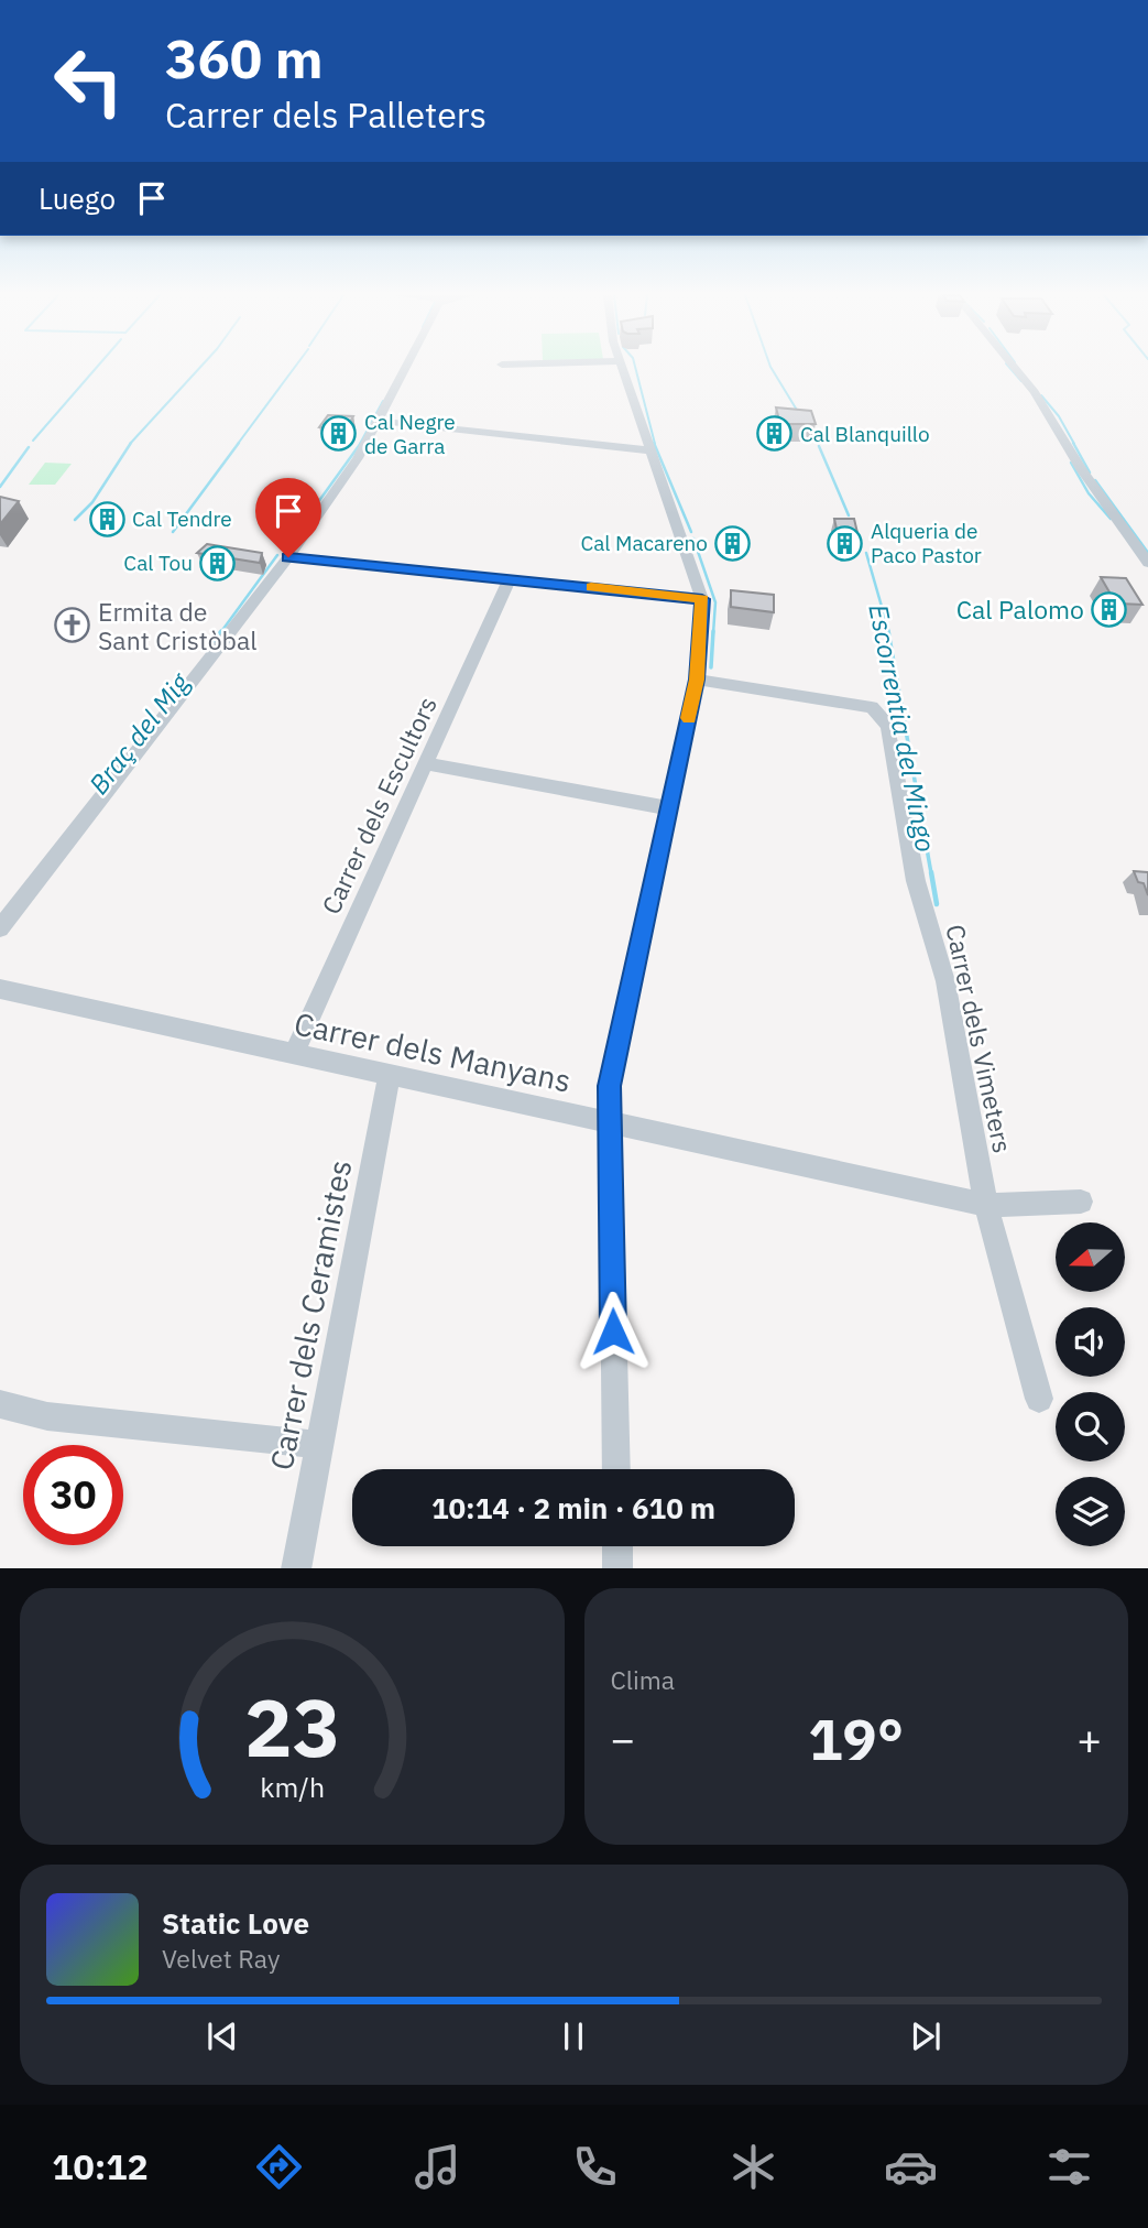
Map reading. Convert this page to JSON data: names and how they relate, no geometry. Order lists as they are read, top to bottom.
{
  "streets": {
    "street": [
      "Carrer dels Escultors",
      "Carrer dels Vimeters",
      "Carrer dels Manyans",
      "Carrer dels Ceramistes"
    ]
  },
  "crossings": [
    ["Carrer dels Escultors", "Carrer dels Manyans"],
    ["Carrer dels Vimeters", "Carrer dels Manyans"],
    ["Carrer dels Manyans", "Carrer dels Ceramistes"]
  ],
  "water": ["Escorrentia del Mingo", "Braç del Mig"],
  "places": {
    "building": [
      "Cal Negre de Garra",
      "Cal Blanquillo",
      "Cal Tendre",
      "Cal Macareno",
      "Alqueria de Paco Pastor",
      "Cal Tou",
      "Cal Palomo"
    ],
    "church": ["Ermita de Sant Cristòbal"]
  },
  "north": "left",
  "page": {
    "turn": ["360 m", "Carrer dels Palleters"],
    "then": "Luego",
    "limit": "30",
    "trip": "10:14 · 2 min · 610 m",
    "tile": "Clima",
    "heat": ["−", "19°", "+"],
    "song": ["Static Love", "Velvet Ray"],
    "tabs": "10:12",
    "gauge": ["23", "km/h"]
  }
}
